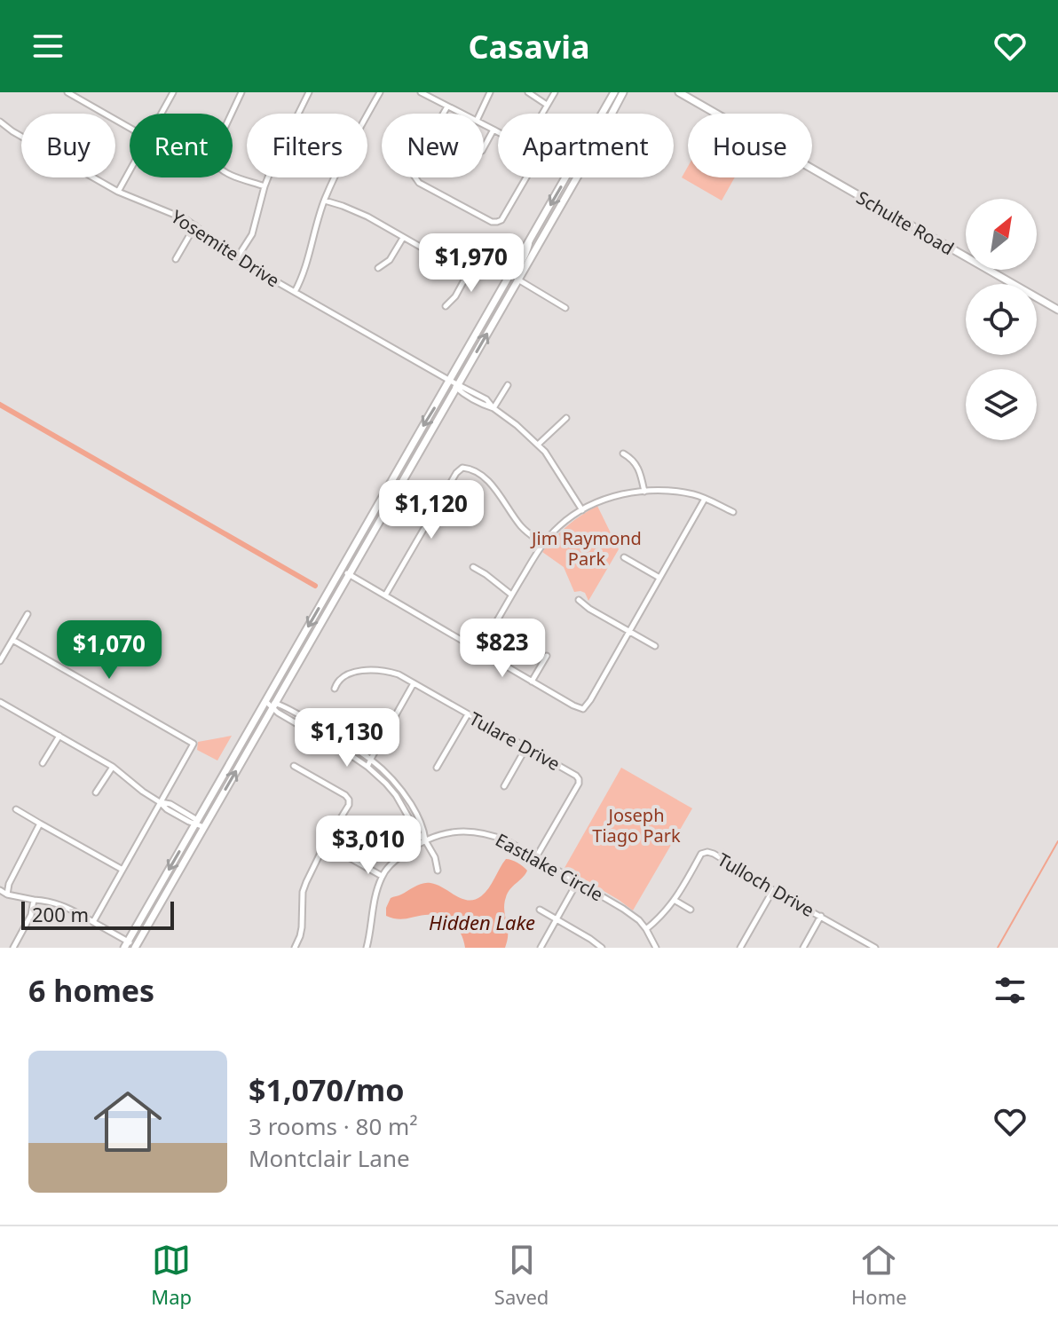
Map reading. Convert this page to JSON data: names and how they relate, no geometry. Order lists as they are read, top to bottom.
{
  "streets": {
    "main road": ["Schulte Road"],
    "street": [
      "Yosemite Drive",
      "Tulare Drive",
      "Eastlake Circle",
      "Tulloch Drive"
    ]
  },
  "crossings": [
    ["Tulare Drive", "Eastlake Circle"]
  ],
  "water": ["Hidden Lake"],
  "parks": ["Jim Raymond Park", "Joseph Tiago Park"],
  "scale_bar": "200 m",
  "north": "top right",
  "page": {
    "header": "Casavia",
    "chip": [
      "Buy",
      "Rent",
      "Filters",
      "New",
      "Apartment",
      "House"
    ],
    "price": [
      "$1,970",
      "$1,120",
      "$823",
      "$1,070",
      "$1,130",
      "$3,010"
    ],
    "scale": "200 m",
    "heading": "6 homes",
    "list": [
      {
        "name": "$1,070/mo",
        "note": "3 rooms · 80 m² · Montclair Lane"
      }
    ],
    "tabs": ["Map", "Saved", "Home"]
  }
}
